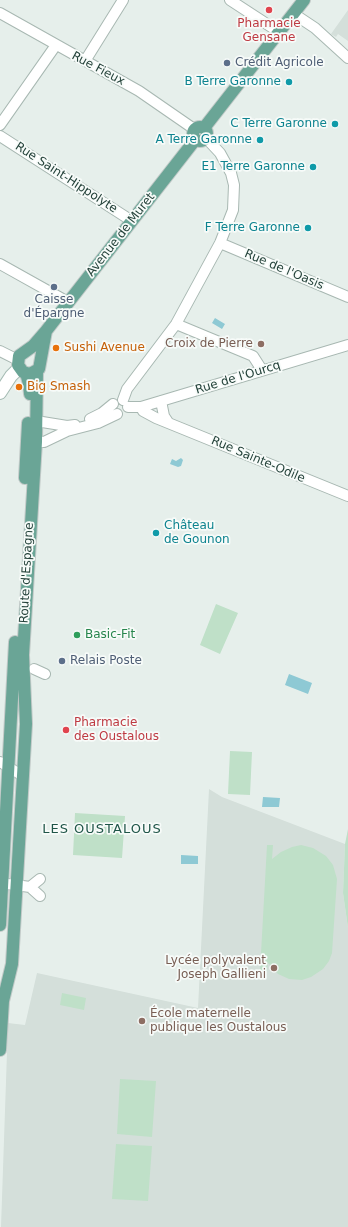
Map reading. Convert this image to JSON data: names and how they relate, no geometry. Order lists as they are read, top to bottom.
{
  "streets": {
    "main road": ["Avenue de Muret", "Route d'Espagne"],
    "street": [
      "Rue Fieux",
      "Rue Saint-Hippolyte",
      "Rue de l'Oasis",
      "Rue de l'Ourcq",
      "Rue Sainte-Odile"
    ]
  },
  "crossings": [
    ["Rue Fieux", "Avenue de Muret"],
    ["Rue Fieux", "Rue de l'Oasis"],
    ["Rue Fieux", "Rue de l'Ourcq"],
    ["Rue Saint-Hippolyte", "Avenue de Muret"],
    ["Avenue de Muret", "Route d'Espagne"],
    ["Rue de l'Ourcq", "Rue Sainte-Odile"]
  ],
  "districts": ["LES OUSTALOUS"],
  "places": [
    "Pharmacie Gensane",
    "Crédit Agricole",
    "B Terre Garonne",
    "C Terre Garonne",
    "A Terre Garonne",
    "E1 Terre Garonne",
    "F Terre Garonne",
    "Caisse d'Épargne",
    "Croix de Pierre",
    "Sushi Avenue",
    "Big Smash",
    "Château de Gounon",
    "Basic-Fit",
    "Relais Poste",
    "Pharmacie des Oustalous",
    "Lycée polyvalent Joseph Gallieni",
    "École maternelle publique les Oustalous"
  ]
}
